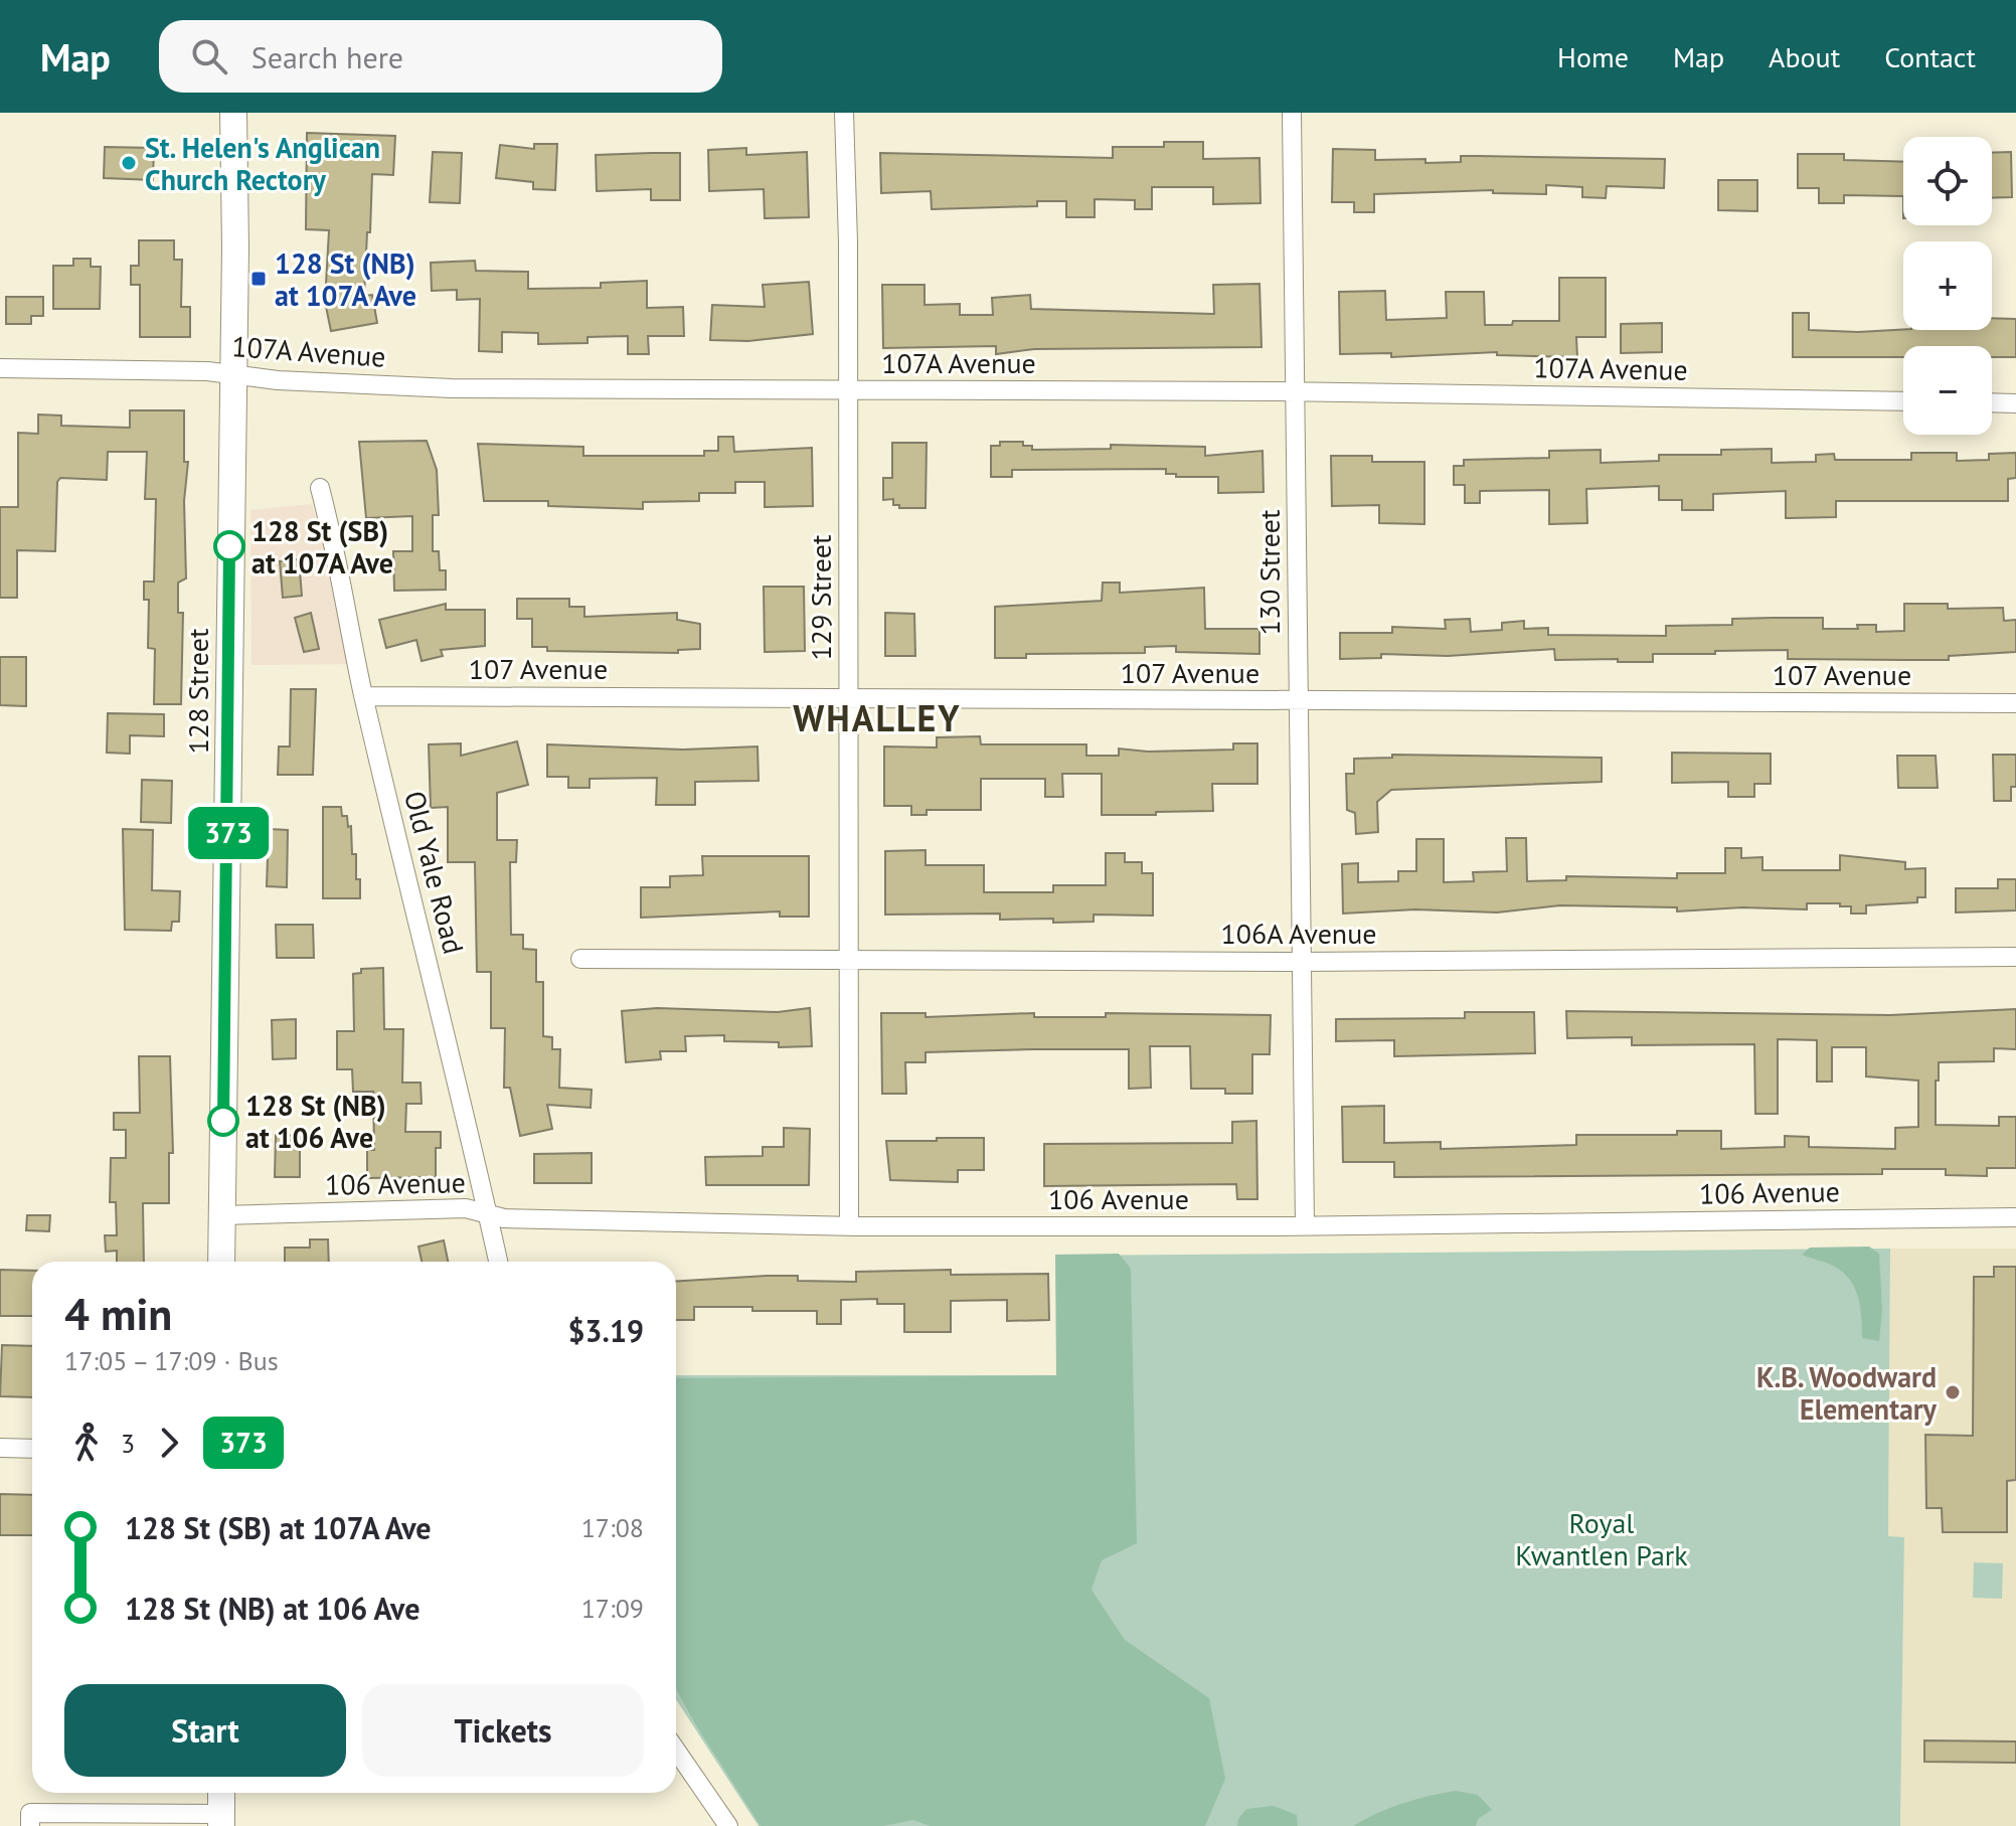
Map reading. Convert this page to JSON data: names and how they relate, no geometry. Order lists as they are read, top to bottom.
{
  "streets": {
    "main road": ["128 Street"],
    "street": [
      "107A Avenue",
      "130 Street",
      "129 Street",
      "107 Avenue",
      "Old Yale Road",
      "106A Avenue",
      "106 Avenue"
    ]
  },
  "crossings": [
    ["107A Avenue", "130 Street"],
    ["107A Avenue", "129 Street"],
    ["107A Avenue", "128 Street"],
    ["130 Street", "107 Avenue"],
    ["130 Street", "106A Avenue"],
    ["130 Street", "106 Avenue"],
    ["129 Street", "107 Avenue"],
    ["129 Street", "106A Avenue"],
    ["129 Street", "106 Avenue"],
    ["107 Avenue", "Old Yale Road"],
    ["128 Street", "106 Avenue"],
    ["Old Yale Road", "106 Avenue"]
  ],
  "districts": ["WHALLEY"],
  "parks": ["Royal Kwantlen Park"],
  "places": {
    "other": [
      "St. Helen's Anglican Church Rectory",
      "128 St (SB) at 107A Ave",
      "128 St (NB) at 106 Ave",
      "K.B. Woodward Elementary"
    ],
    "transit": ["128 St (NB) at 107A Ave"]
  },
  "lines": ["bus line 373"],
  "page": {
    "header": "Map",
    "search": "Search here",
    "nav": [
      "Home",
      "Map",
      "About",
      "Contact"
    ],
    "on_map": "373",
    "map_buttons": ["+", "−"],
    "heading": ["4 min", "17:05 – 17:09 · Bus", "$3.19"],
    "legs": ["3", "373"],
    "list": [
      {
        "name": "128 St (SB) at 107A Ave",
        "value": "17:08"
      },
      {
        "name": "128 St (NB) at 106 Ave",
        "value": "17:09"
      }
    ],
    "buttons": ["Start", "Tickets"]
  }
}
